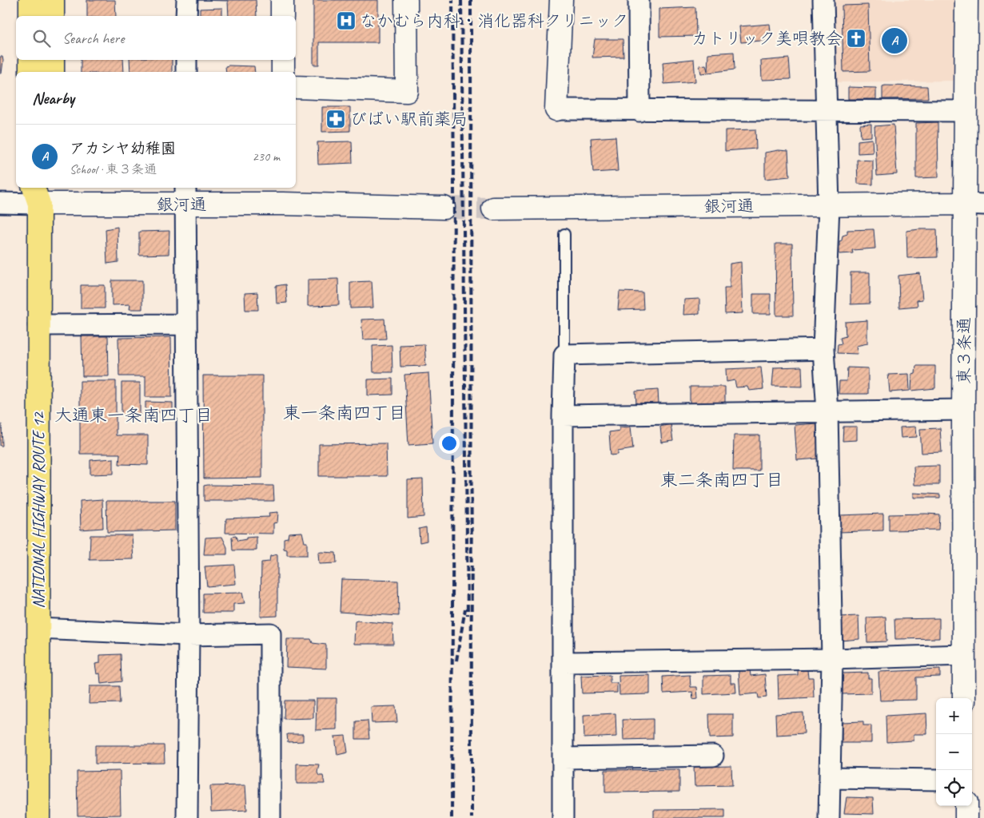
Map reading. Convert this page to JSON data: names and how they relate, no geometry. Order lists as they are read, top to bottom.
{
  "streets": {
    "highway": ["NATIONAL HIGHWAY ROUTE 12"],
    "street": ["銀河通", "東３条通"]
  },
  "crossings": [
    ["銀河通", "東３条通"],
    ["銀河通", "NATIONAL HIGHWAY ROUTE 12"]
  ],
  "districts": ["東一条南四丁目", "大通東一条南四丁目", "東二条南四丁目"],
  "places": {
    "hospital": ["なかむら内科・消化器科クリニック"],
    "church": ["カトリック美唄教会"],
    "pharmacy": ["びばい駅前薬局"]
  },
  "page": {
    "search": "Search here",
    "pins": "A",
    "heading": "Nearby",
    "list": [
      {
        "mark": "A",
        "name": "アカシヤ幼稚園",
        "note": "School · 東３条通",
        "value": "230 m"
      }
    ],
    "map_buttons": ["+", "−"]
  }
}
